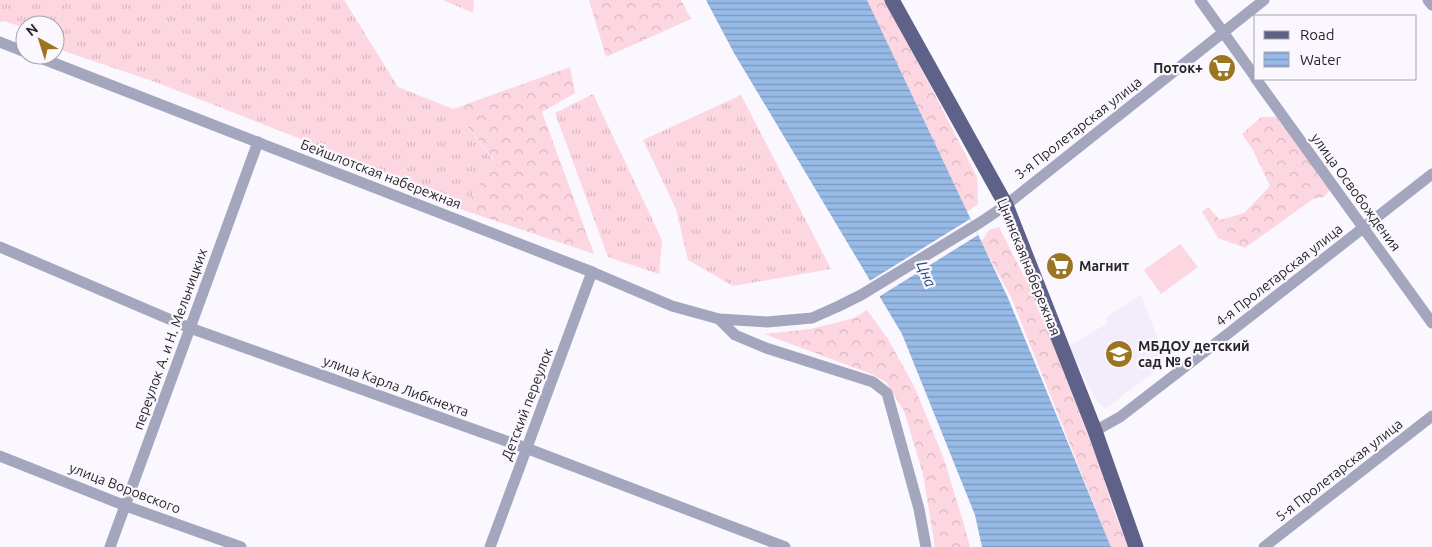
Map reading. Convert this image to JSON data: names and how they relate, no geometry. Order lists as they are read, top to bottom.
{
  "streets": {
    "main road": ["Цнинская набережная"],
    "street": [
      "3-я Пролетарская улица",
      "Бейшлотская набережная",
      "улица Освобождения",
      "4-я Пролетарская улица",
      "переулок А. и Н. Мельницких",
      "улица Карла Либкнехта",
      "Детский переулок",
      "5-я Пролетарская улица",
      "улица Воровского"
    ]
  },
  "crossings": [
    ["3-я Пролетарская улица", "Бейшлотская набережная"],
    ["3-я Пролетарская улица", "улица Освобождения"],
    ["3-я Пролетарская улица", "Цнинская набережная"],
    ["Бейшлотская набережная", "переулок А. и Н. Мельницких"],
    ["Бейшлотская набережная", "Детский переулок"],
    ["улица Освобождения", "4-я Пролетарская улица"],
    ["Цнинская набережная", "4-я Пролетарская улица"],
    ["переулок А. и Н. Мельницких", "улица Карла Либкнехта"],
    ["переулок А. и Н. Мельницких", "улица Воровского"],
    ["улица Карла Либкнехта", "Детский переулок"]
  ],
  "water": ["Цна"],
  "places": {
    "supermarket": ["Поток+", "Магнит"],
    "school or university": ["МБДОУ детский сад № 6"]
  },
  "legend": ["Road", "Water"],
  "north": "top left"
}
